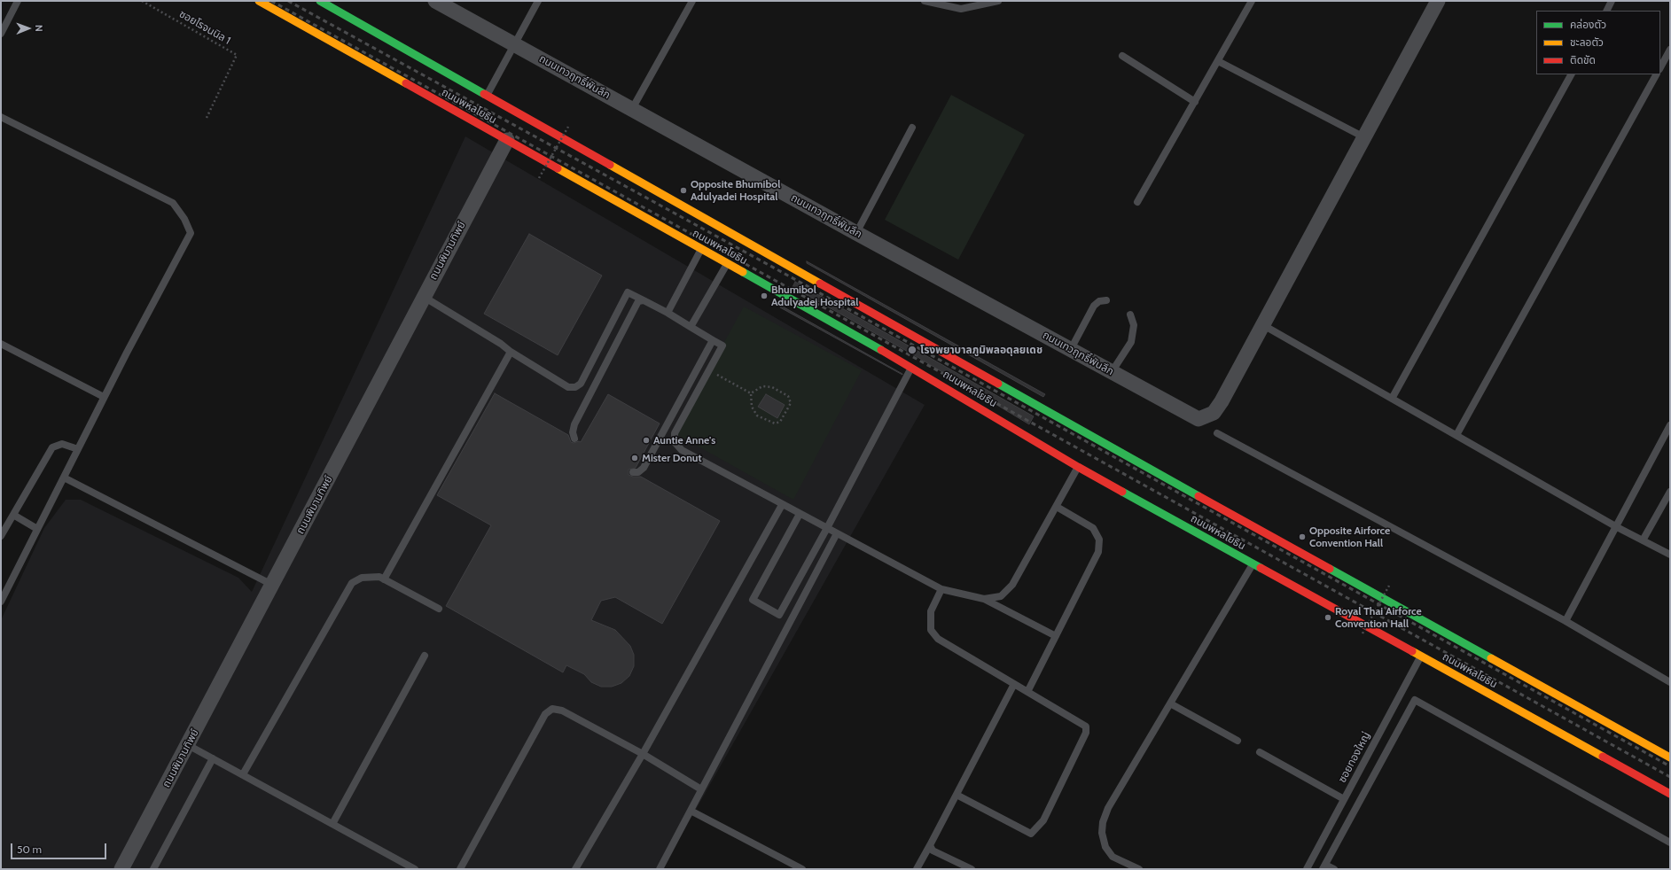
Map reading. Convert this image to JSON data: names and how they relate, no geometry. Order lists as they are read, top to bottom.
{
  "streets": {
    "main road": ["ถนนพหลโยธิน"],
    "street": ["ถนนเทวฤทธิ์พันลึก", "ถนนพิมานทิพย์"],
    "lane": ["ซอยทองใหญ่"],
    "path": ["ซอยโรจนนิล 1"]
  },
  "crossings": [
    ["ถนนพหลโยธิน", "ถนนพิมานทิพย์"],
    ["ถนนพหลโยธิน", "ซอยทองใหญ่"]
  ],
  "places": [
    "Opposite Bhumibol Adulyadei Hospital",
    "Bhumibol Adulyadej Hospital",
    "โรงพยาบาลภูมิพลอดุลยเดช",
    "Auntie Anne's",
    "Mister Donut",
    "Opposite Airforce Convention Hall",
    "Royal Thai Airforce Convention Hall"
  ],
  "legend": ["คล่องตัว", "ชะลอตัว", "ติดขัด"],
  "scale_bar": "50 m",
  "north": "right"
}
